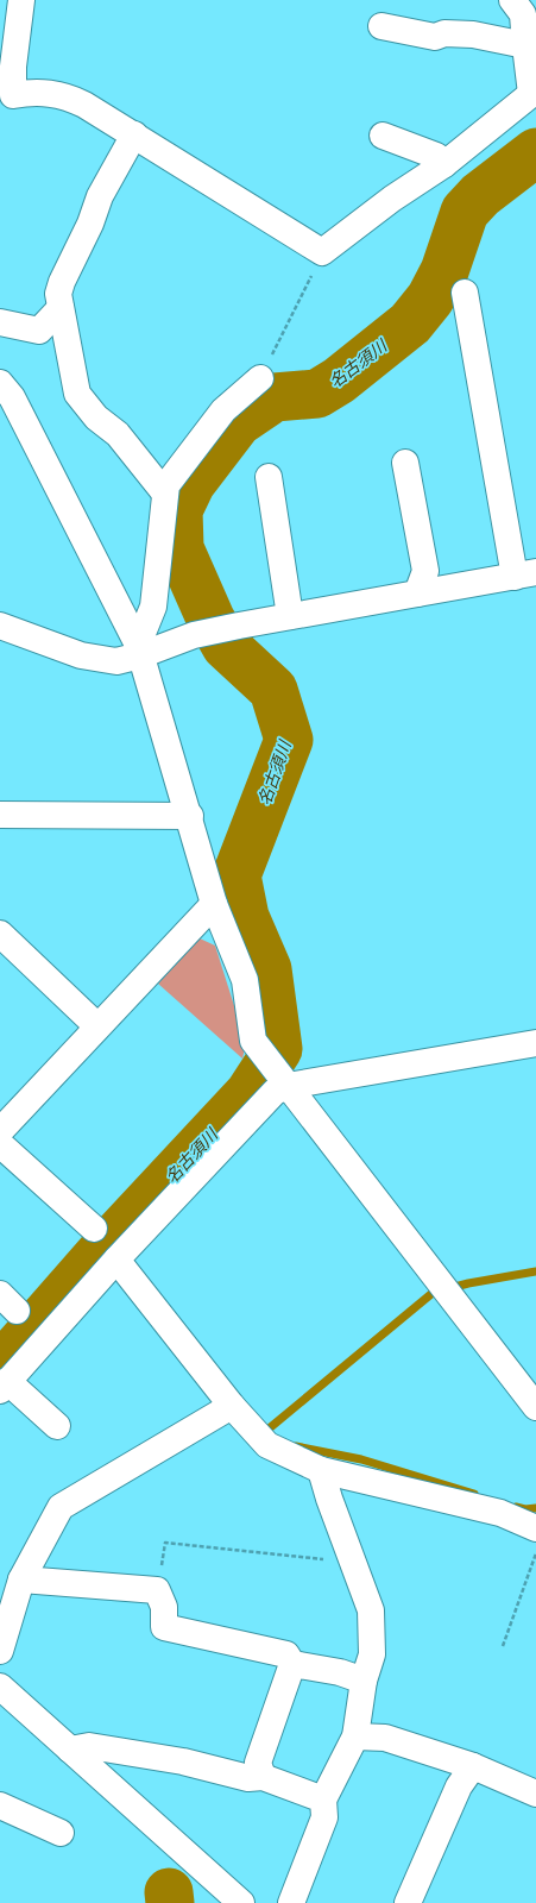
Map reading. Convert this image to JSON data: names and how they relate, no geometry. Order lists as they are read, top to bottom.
{
  "water": ["名古須川"]
}
